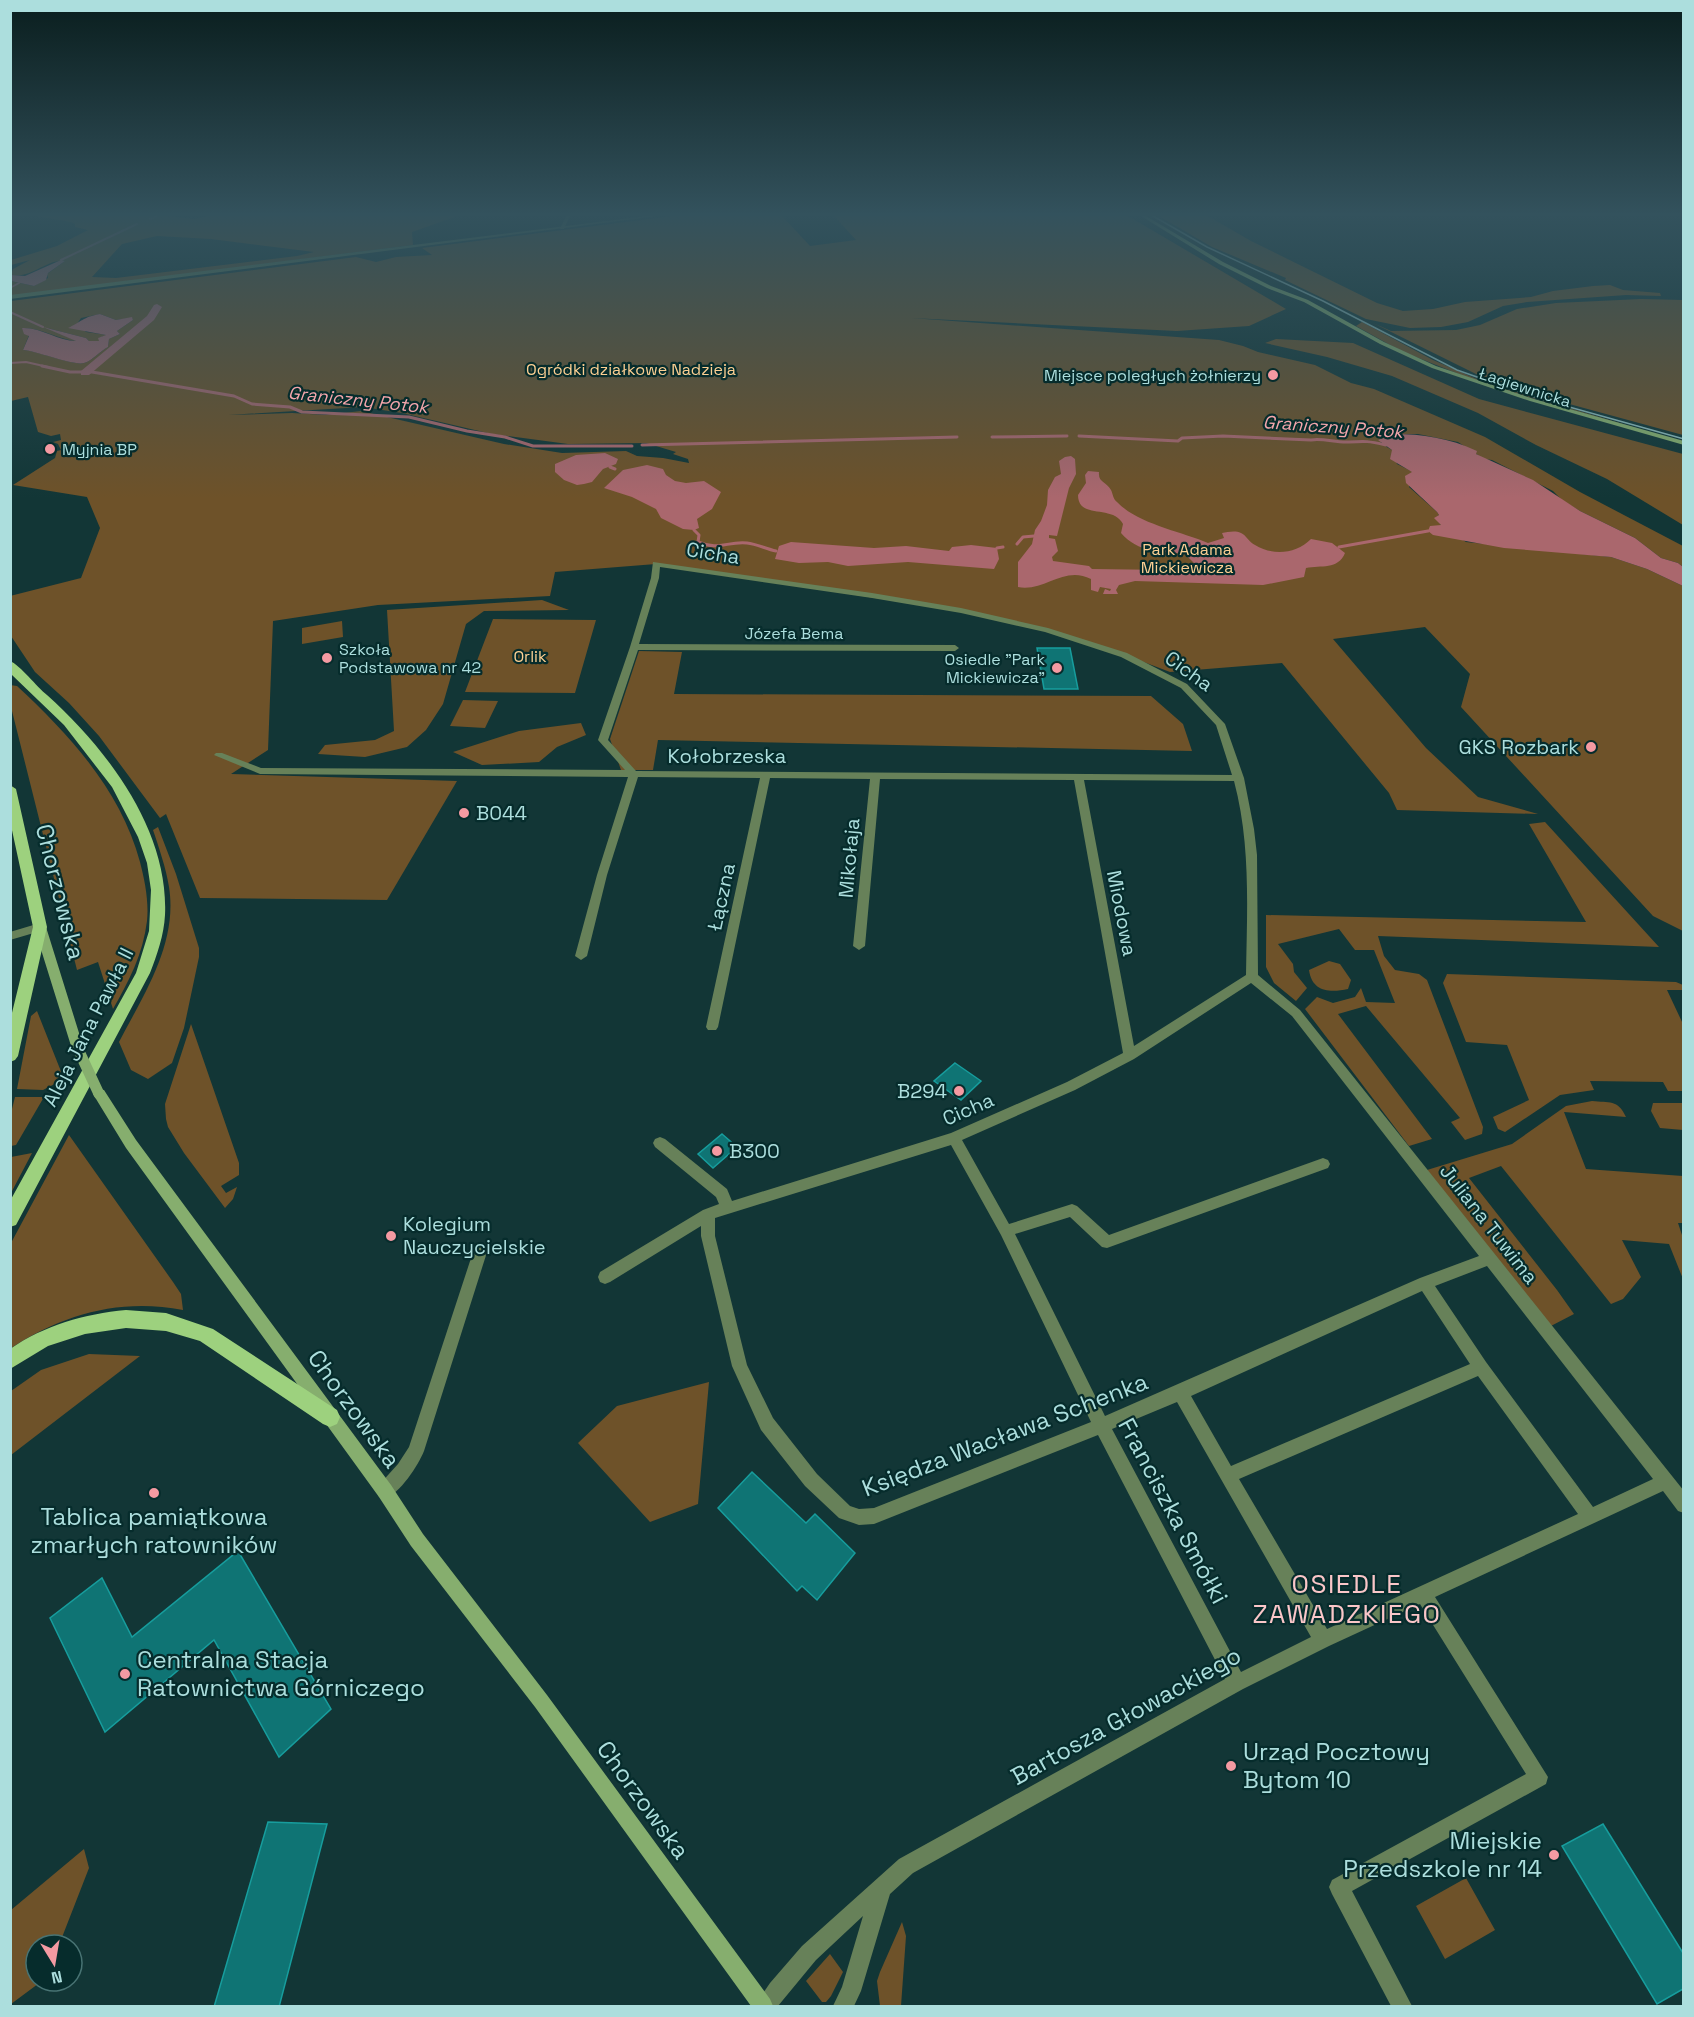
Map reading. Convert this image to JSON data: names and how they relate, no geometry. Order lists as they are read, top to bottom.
{
  "streets": {
    "main road": ["Łagiewnicka", "Chorzowska", "Aleja Jana Pawła II"],
    "street": [
      "Cicha",
      "Józefa Bema",
      "Kołobrzeska",
      "Mikołaja",
      "Łączna",
      "Miodowa",
      "Juliana Tuwima",
      "Księdza Wacława Schenka",
      "Franciszka Smółki",
      "Bartosza Głowackiego"
    ]
  },
  "crossings": [
    ["Cicha", "Józefa Bema"],
    ["Cicha", "Kołobrzeska"],
    ["Cicha", "Miodowa"],
    ["Cicha", "Juliana Tuwima"],
    ["Cicha", "Księdza Wacława Schenka"],
    ["Cicha", "Franciszka Smółki"],
    ["Kołobrzeska", "Mikołaja"],
    ["Kołobrzeska", "Łączna"],
    ["Kołobrzeska", "Miodowa"],
    ["Chorzowska", "Bartosza Głowackiego"],
    ["Juliana Tuwima", "Księdza Wacława Schenka"],
    ["Juliana Tuwima", "Bartosza Głowackiego"],
    ["Księdza Wacława Schenka", "Franciszka Smółki"],
    ["Franciszka Smółki", "Bartosza Głowackiego"]
  ],
  "districts": ["OSIEDLE ZAWADZKIEGO"],
  "water": ["Graniczny Potok"],
  "parks": ["Ogródki działkowe Nadzieja", "Park Adama Mickiewicza", "Orlik"],
  "places": [
    "Miejsce poległych żołnierzy",
    "Myjnia BP",
    "Szkoła Podstawowa nr 42",
    "Osiedle \"Park Mickiewicza\"",
    "GKS Rozbark",
    "B044",
    "B294",
    "B300",
    "Kolegium Nauczycielskie",
    "Tablica pamiątkowa zmarłych ratowników",
    "Centralna Stacja Ratownictwa Górniczego",
    "Urząd Pocztowy Bytom 10",
    "Miejskie Przedszkole nr 14"
  ],
  "north": "bottom"
}
